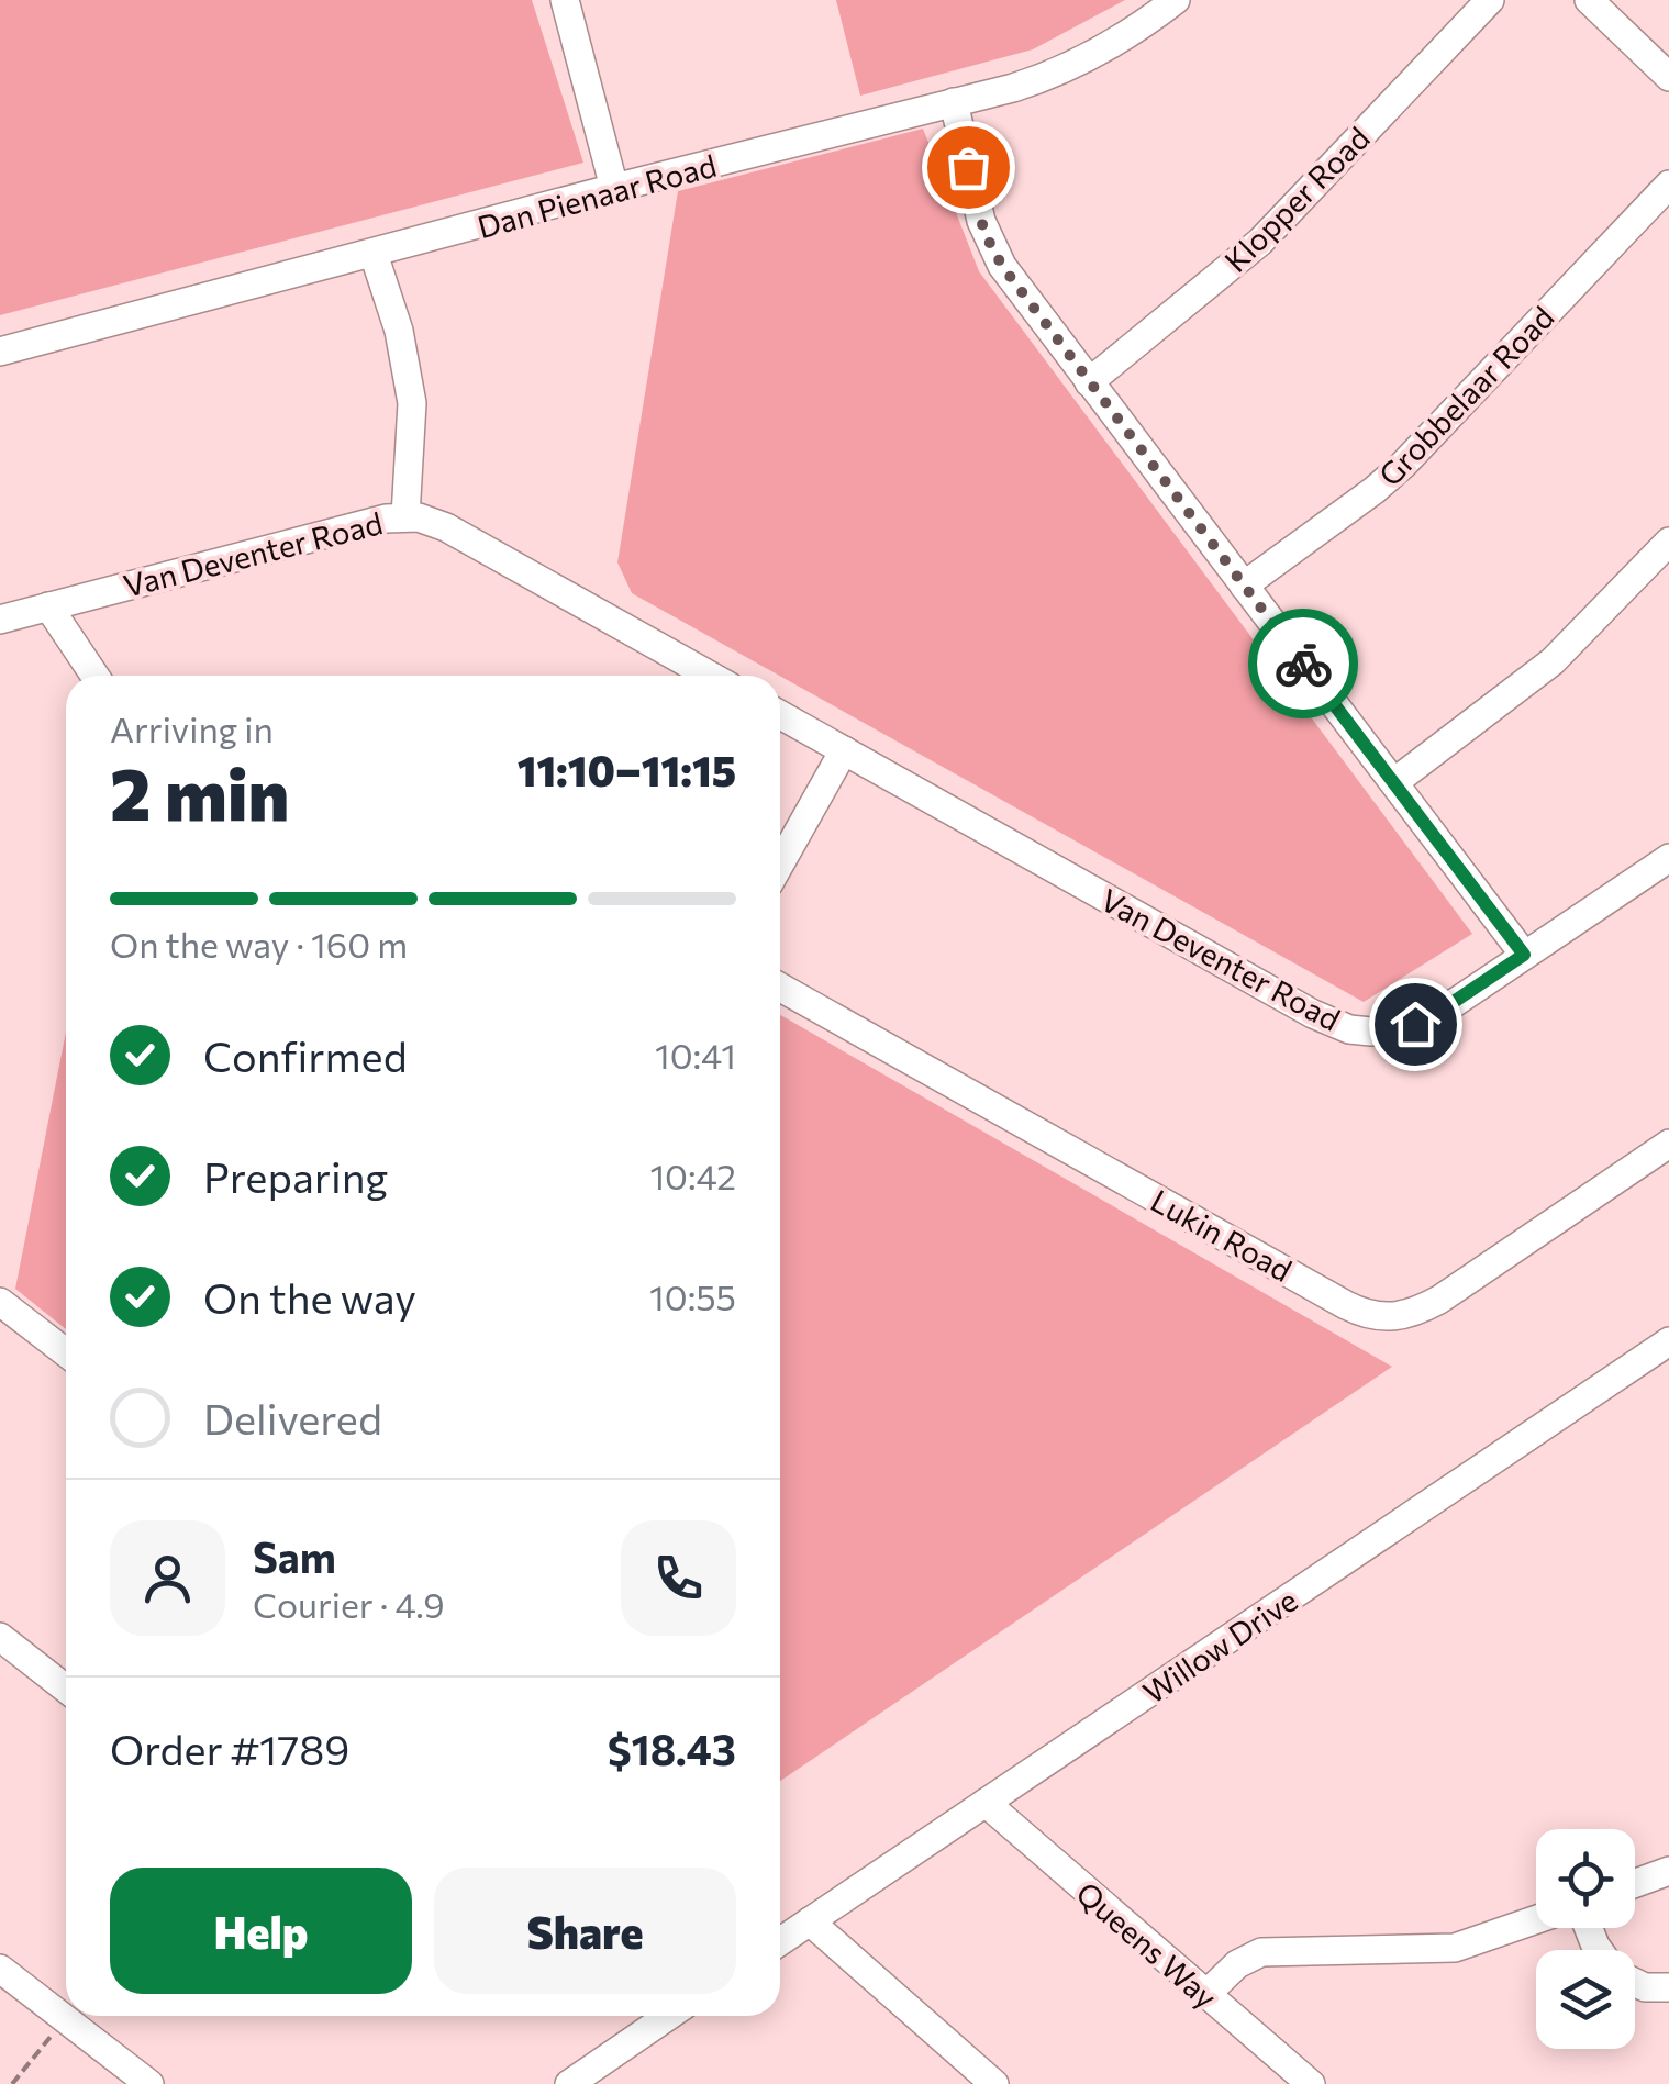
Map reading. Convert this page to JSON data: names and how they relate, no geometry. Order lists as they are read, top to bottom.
{
  "streets": {
    "street": [
      "Dan Pienaar Road",
      "Klopper Road",
      "Grobbelaar Road",
      "Van Deventer Road",
      "Lukin Road",
      "Willow Drive",
      "Queens Way"
    ]
  },
  "crossings": [
    ["Willow Drive", "Queens Way"]
  ],
  "page": {
    "heading": ["2 min", "Arriving in", "11:10–11:15"],
    "panel": [
      "Sam",
      "Courier · 4.9",
      "Order #1789",
      "$18.43"
    ],
    "bar": "On the way · 160 m",
    "list": [
      ["Confirmed", "10:41"],
      ["Preparing", "10:42"],
      ["On the way", "10:55"],
      "Delivered"
    ],
    "buttons": ["Help", "Share"]
  }
}
